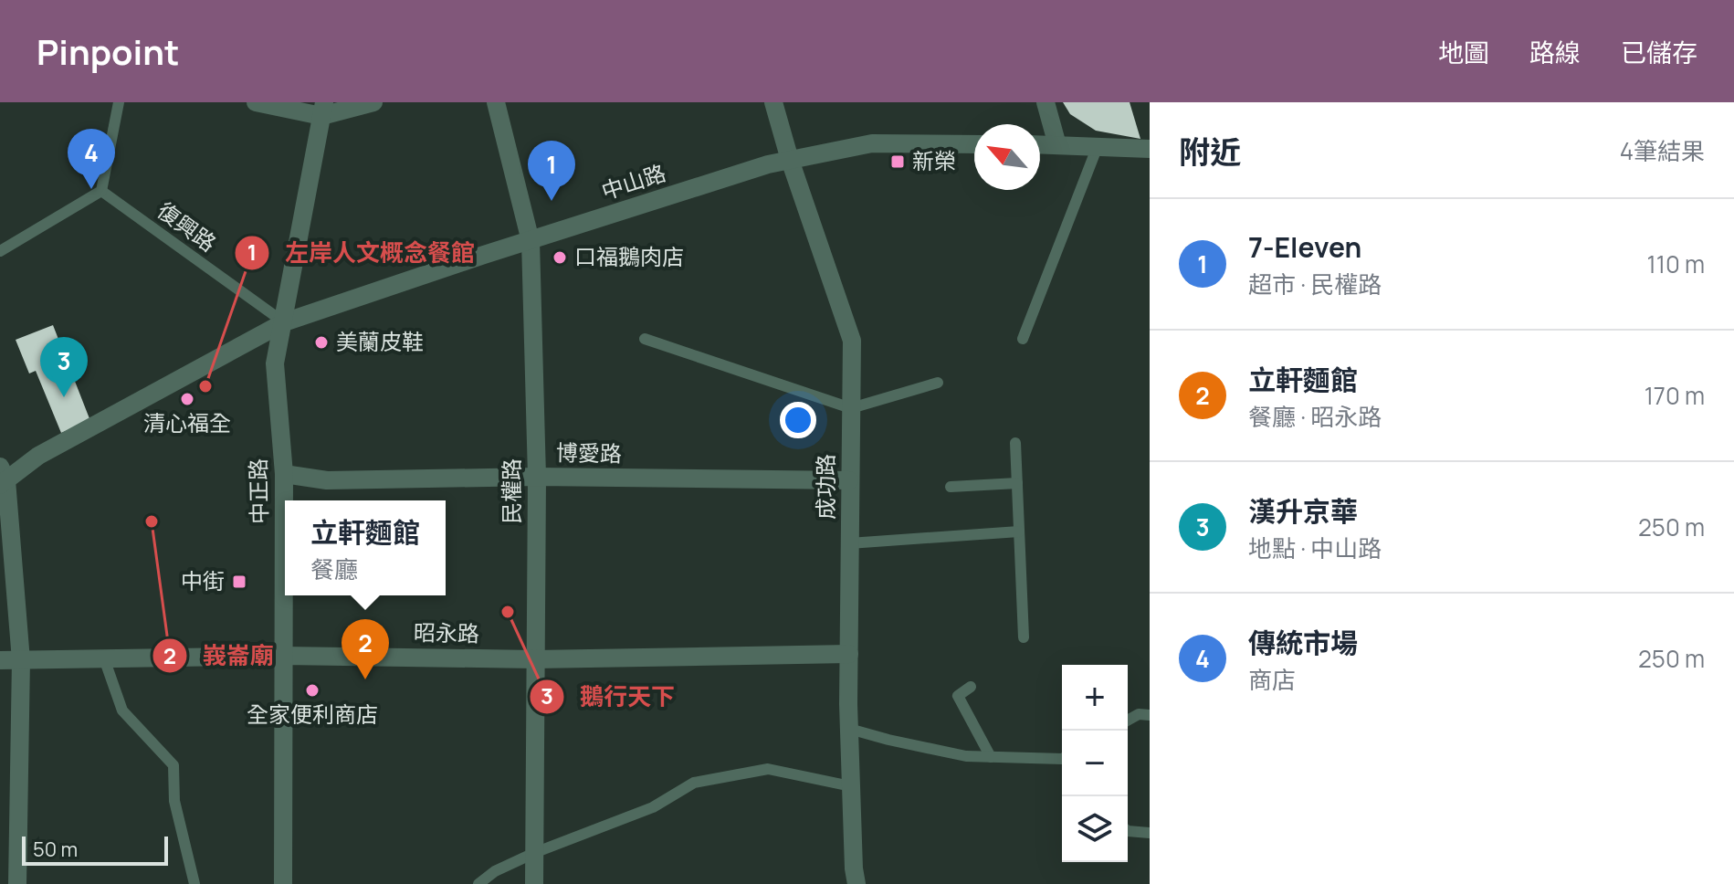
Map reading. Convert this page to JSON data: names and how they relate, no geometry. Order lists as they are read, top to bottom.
{
  "streets": {
    "street": [
      "中山路",
      "博愛路",
      "成功路",
      "中正路",
      "民權路",
      "昭永路"
    ],
    "lane": ["復興路"]
  },
  "crossings": [
    ["中山路", "復興路"],
    ["中山路", "成功路"],
    ["中山路", "中正路"],
    ["中山路", "民權路"],
    ["復興路", "中正路"],
    ["博愛路", "成功路"],
    ["博愛路", "中正路"],
    ["博愛路", "民權路"],
    ["成功路", "昭永路"],
    ["中正路", "昭永路"],
    ["民權路", "昭永路"]
  ],
  "places": {
    "transit": ["新榮", "中街"],
    "other": [
      "口福鵝肉店",
      "美蘭皮鞋",
      "左岸人文概念餐館",
      "清心福全",
      "峩崙廟",
      "鵝行天下",
      "全家便利商店"
    ]
  },
  "scale_bar": "50 m",
  "north": "top left",
  "page": {
    "header": "Pinpoint",
    "nav": ["地圖", "路線", "已儲存"],
    "heading": ["附近", "4筆結果"],
    "pins": [
      "4",
      "1",
      "3",
      "2"
    ],
    "list": [
      {
        "mark": "1",
        "name": "7-Eleven",
        "note": "超市 · 民權路",
        "value": "110 m"
      },
      {
        "mark": "2",
        "name": "立軒麵館",
        "note": "餐廳 · 昭永路",
        "value": "170 m"
      },
      {
        "mark": "3",
        "name": "漢升京華",
        "note": "地點 · 中山路",
        "value": "250 m"
      },
      {
        "mark": "4",
        "name": "傳統市場",
        "note": "商店",
        "value": "250 m"
      }
    ],
    "popup": ["立軒麵館", "餐廳"],
    "map_buttons": ["+", "−"],
    "scale": "50 m"
  }
}
